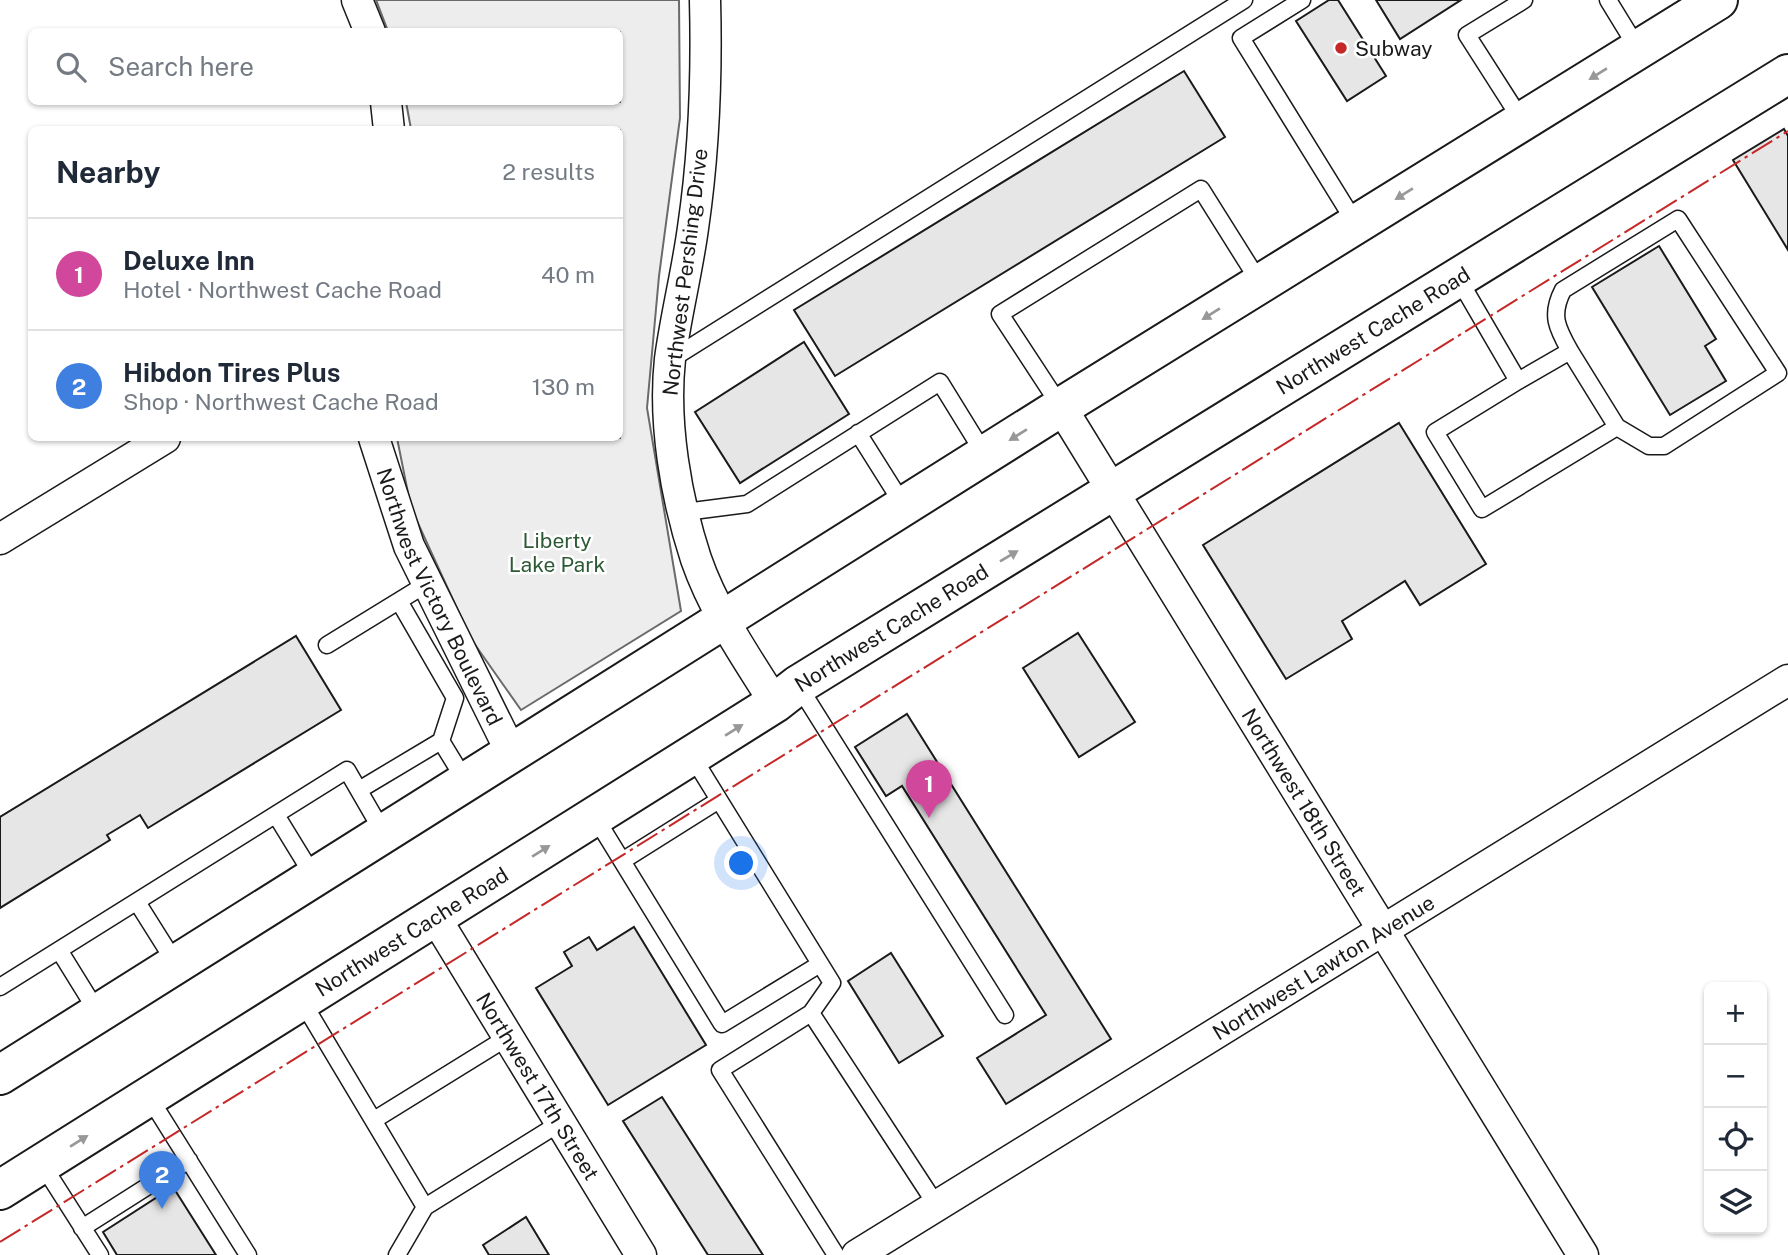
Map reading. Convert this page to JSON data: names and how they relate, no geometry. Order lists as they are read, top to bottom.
{
  "streets": {
    "main road": ["Northwest Cache Road"],
    "street": [
      "Northwest Pershing Drive",
      "Northwest Victory Boulevard",
      "Northwest 18th Street",
      "Northwest Lawton Avenue",
      "Northwest 17th Street"
    ]
  },
  "crossings": [
    ["Northwest Pershing Drive", "Northwest Cache Road"],
    ["Northwest Cache Road", "Northwest 18th Street"],
    ["Northwest Cache Road", "Northwest 17th Street"],
    ["Northwest 18th Street", "Northwest Lawton Avenue"]
  ],
  "parks": ["Liberty Lake Park"],
  "places": ["Subway"],
  "page": {
    "search": "Search here",
    "heading": ["Nearby", "2 results"],
    "list": [
      {
        "mark": "1",
        "name": "Deluxe Inn",
        "note": "Hotel · Northwest Cache Road",
        "value": "40 m"
      },
      {
        "mark": "2",
        "name": "Hibdon Tires Plus",
        "note": "Shop · Northwest Cache Road",
        "value": "130 m"
      }
    ],
    "pins": ["1", "2"],
    "map_buttons": ["+", "−"]
  }
}
